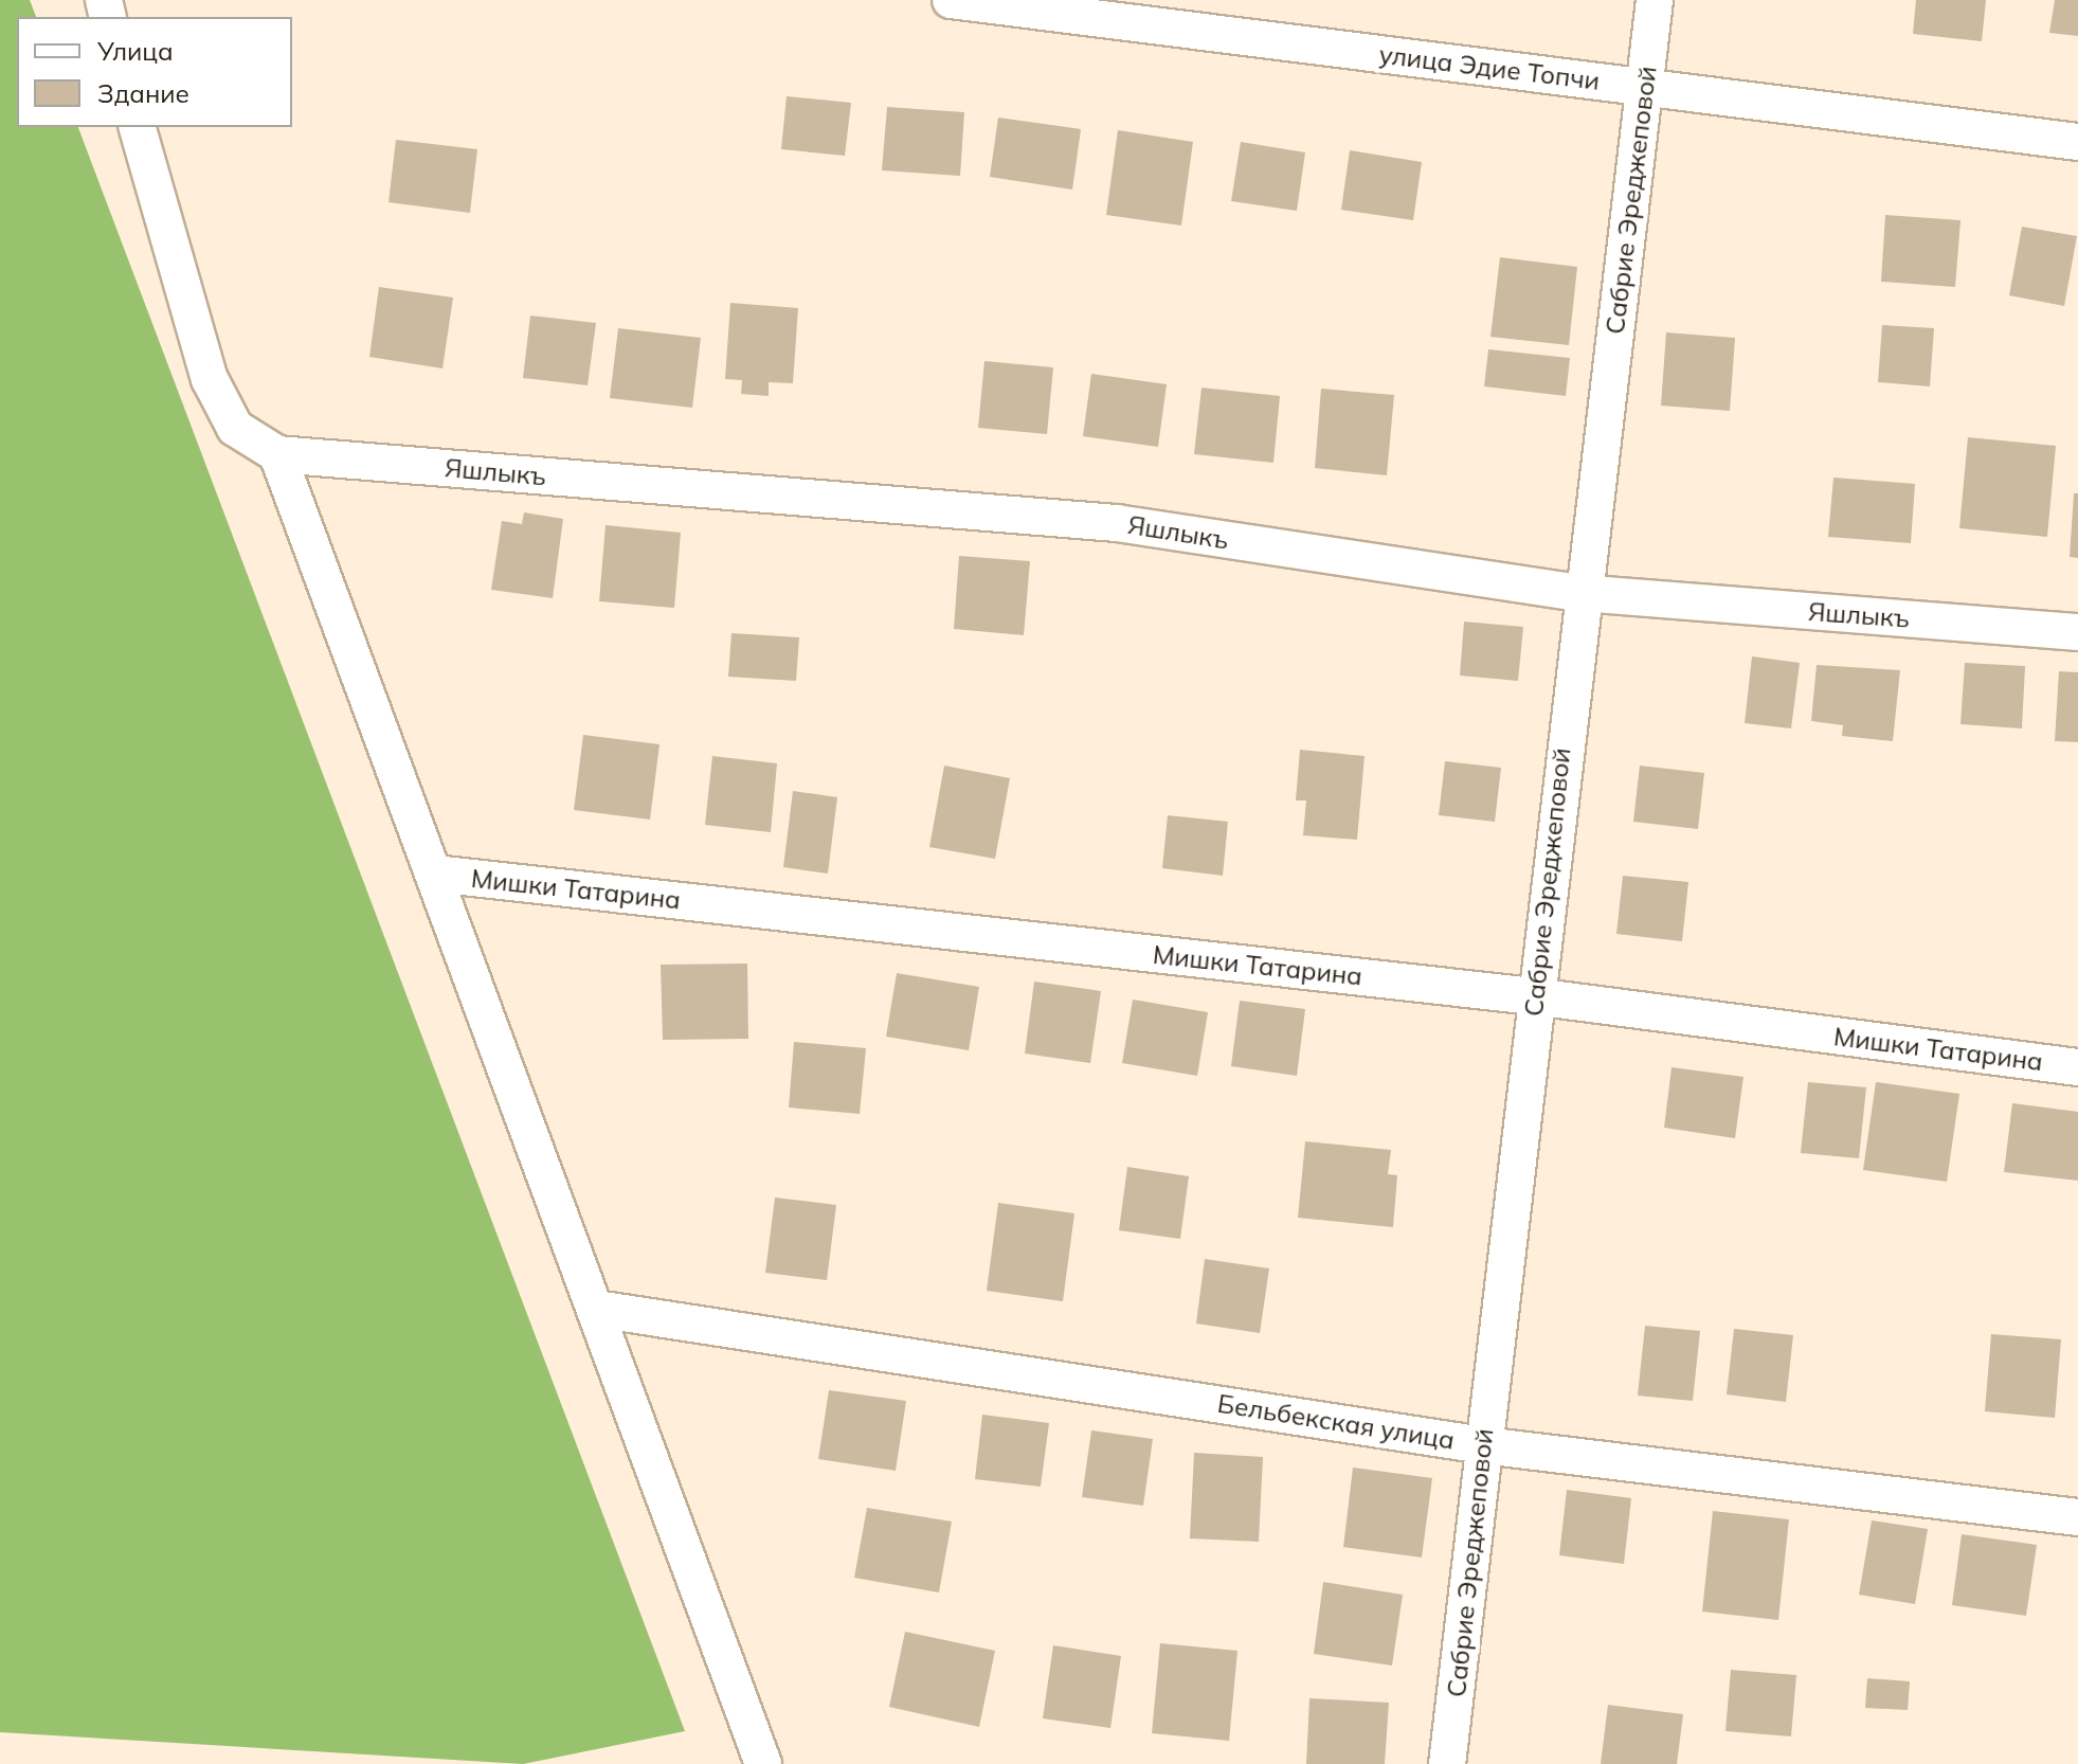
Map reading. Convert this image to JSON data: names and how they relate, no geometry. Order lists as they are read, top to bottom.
{
  "streets": {
    "street": [
      "улица Эдие Топчи",
      "Сабрие Эреджеповой",
      "Яшлыкъ",
      "Мишки Татарина",
      "Бельбекская улица"
    ]
  },
  "crossings": [
    ["улица Эдие Топчи", "Сабрие Эреджеповой"],
    ["Сабрие Эреджеповой", "Яшлыкъ"],
    ["Сабрие Эреджеповой", "Мишки Татарина"],
    ["Сабрие Эреджеповой", "Бельбекская улица"]
  ],
  "legend": ["Улица", "Здание"]
}
